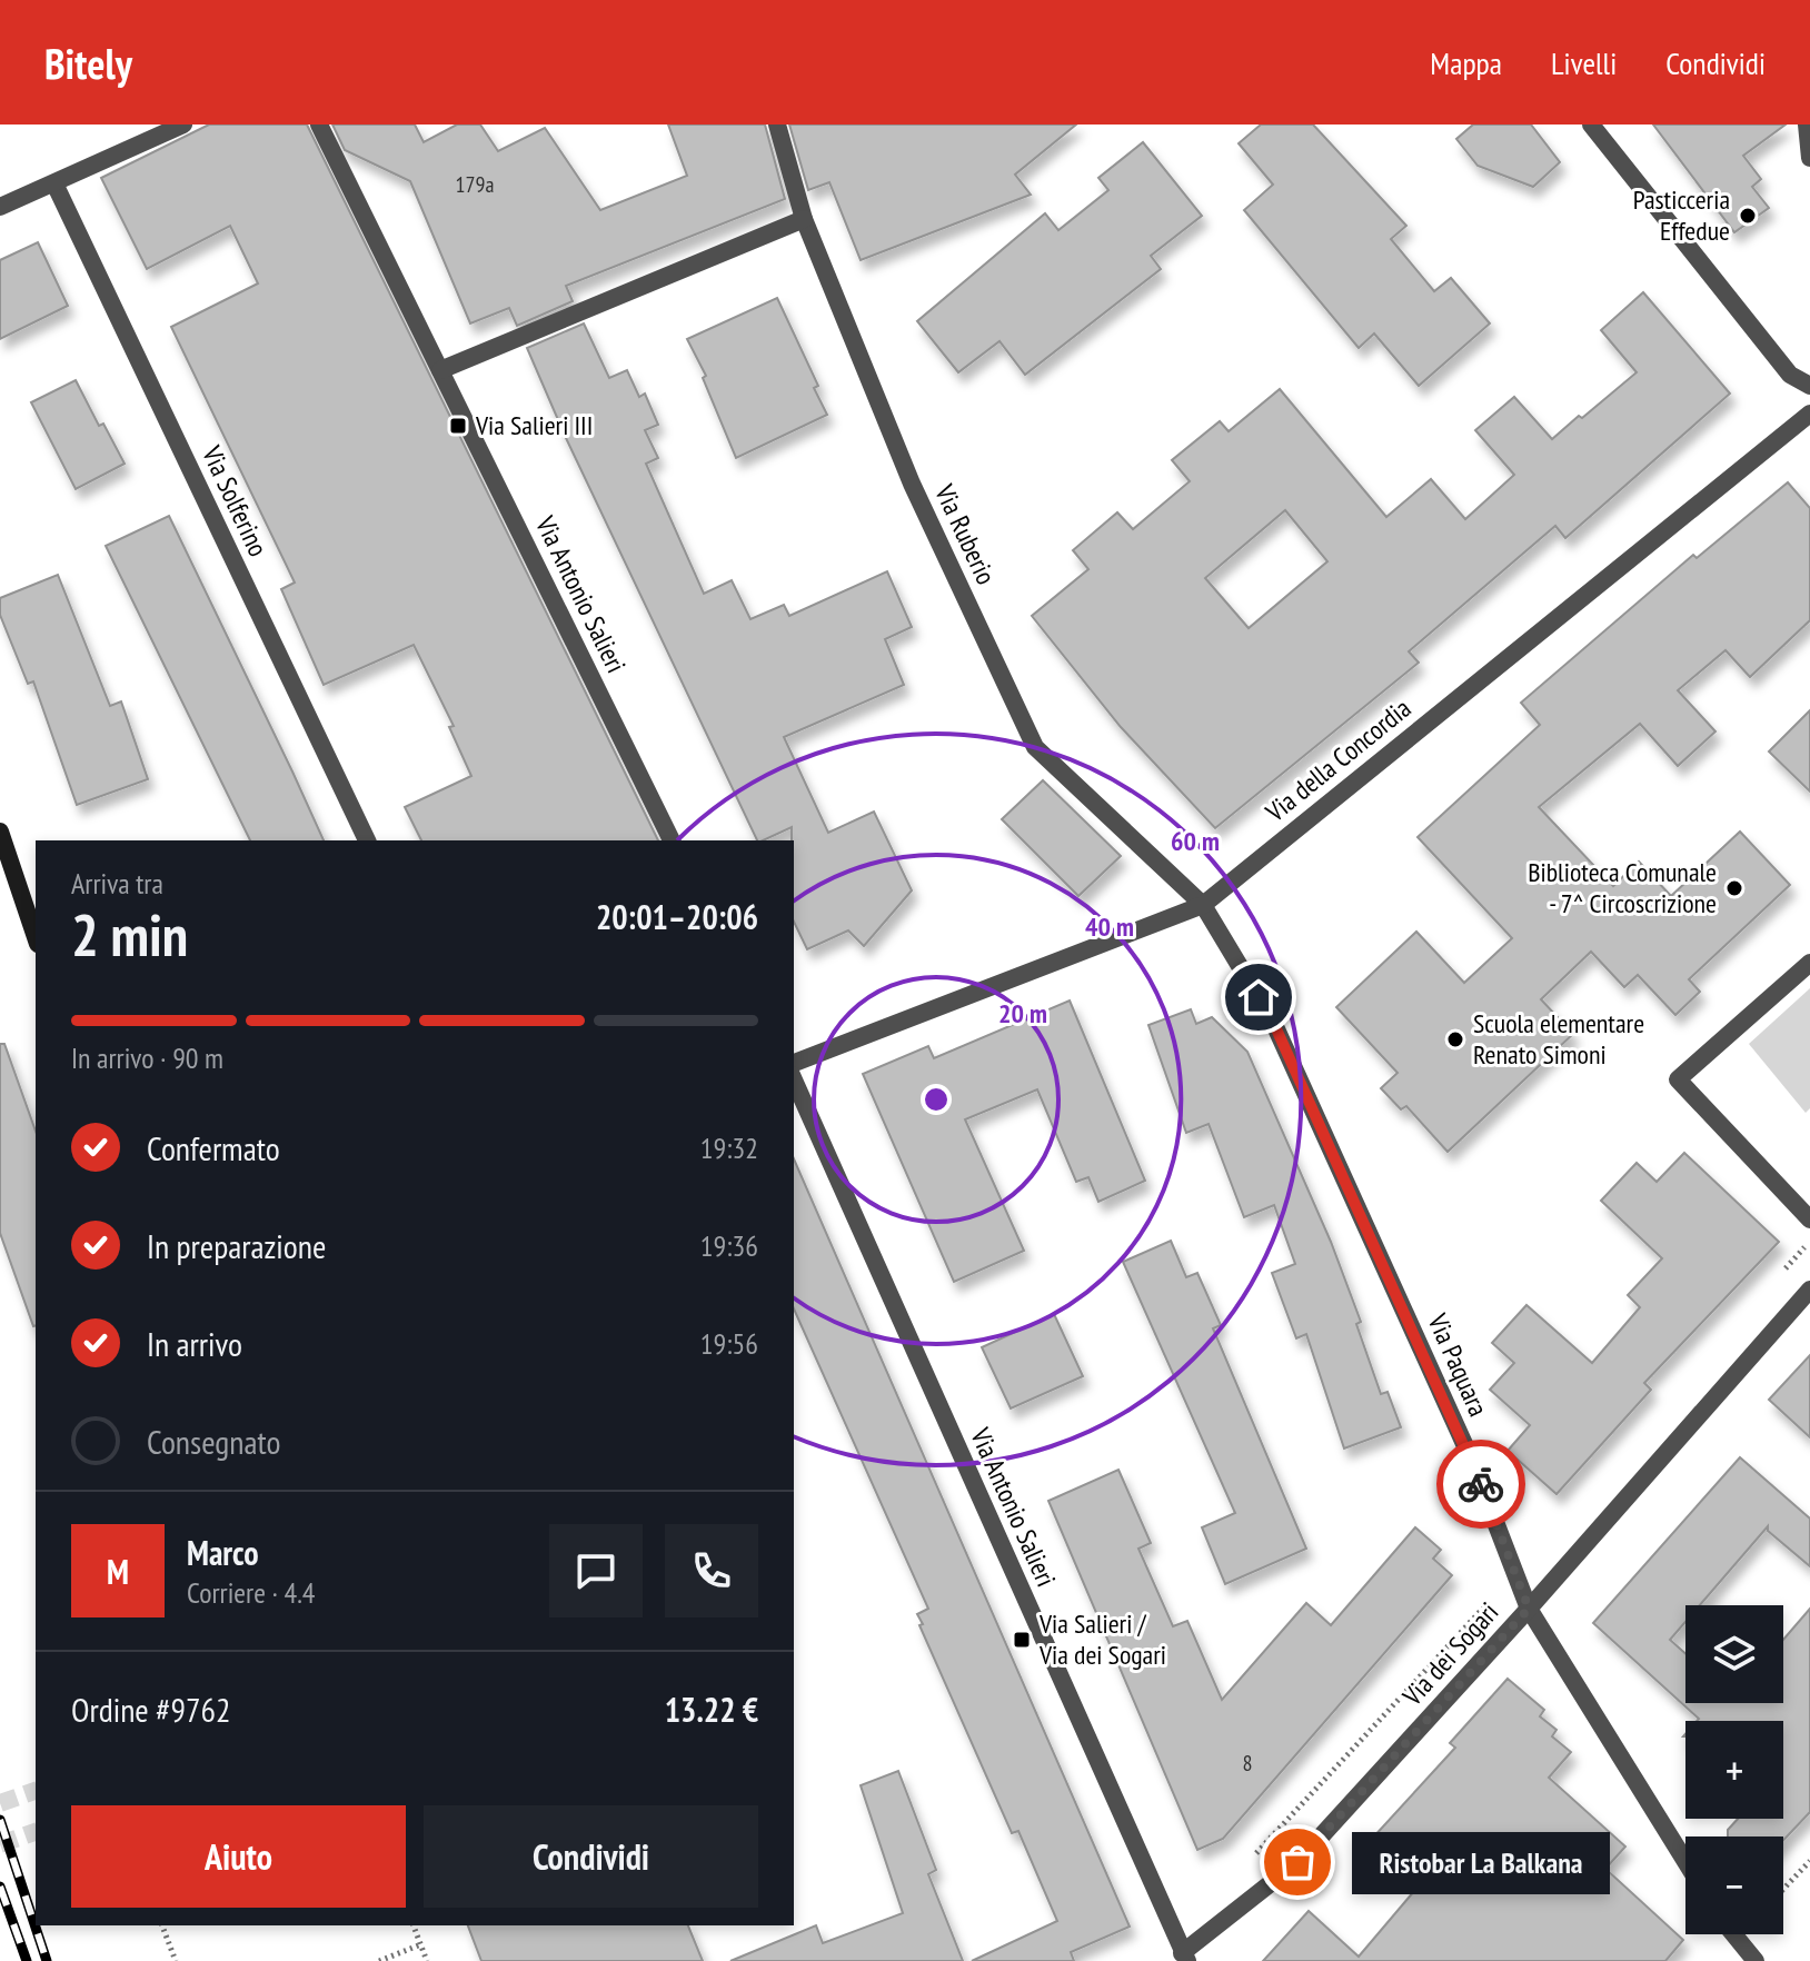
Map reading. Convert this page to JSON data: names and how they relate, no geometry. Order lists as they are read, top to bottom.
{
  "streets": {
    "street": [
      "Via Solferino",
      "Via Ruberio",
      "Via Antonio Salieri",
      "Via della Concordia",
      "Via Paquara",
      "Via dei Sogari"
    ]
  },
  "crossings": [
    ["Via Ruberio", "Via della Concordia"],
    ["Via Ruberio", "Via Paquara"],
    ["Via Antonio Salieri", "Via dei Sogari"],
    ["Via della Concordia", "Via Paquara"],
    ["Via Paquara", "Via dei Sogari"]
  ],
  "places": {
    "other": [
      "Pasticceria Effedue",
      "Biblioteca Comunale - 7^ Circoscrizione",
      "Scuola elementare Renato Simoni",
      "Ristobar La Balkana"
    ],
    "transit": ["Via Salieri III", "Via Salieri / Via dei Sogari"]
  },
  "house_numbers": ["179a", "8"],
  "page": {
    "header": "Bitely",
    "nav": ["Mappa", "Livelli", "Condividi"],
    "heading": ["2 min", "Arriva tra", "20:01–20:06"],
    "panel": [
      "Marco",
      "Corriere · 4.4",
      "Ordine #9762",
      "13.22 €"
    ],
    "bar": "In arrivo · 90 m",
    "list": [
      ["Confermato", "19:32"],
      ["In preparazione", "19:36"],
      ["In arrivo", "19:56"],
      "Consegnato"
    ],
    "round": "M",
    "map_buttons": ["+", "−"],
    "buttons": ["Aiuto", "Condividi"],
    "bubble": "Ristobar La Balkana"
  },
  "rings": ["60 m", "40 m", "20 m"]
}
